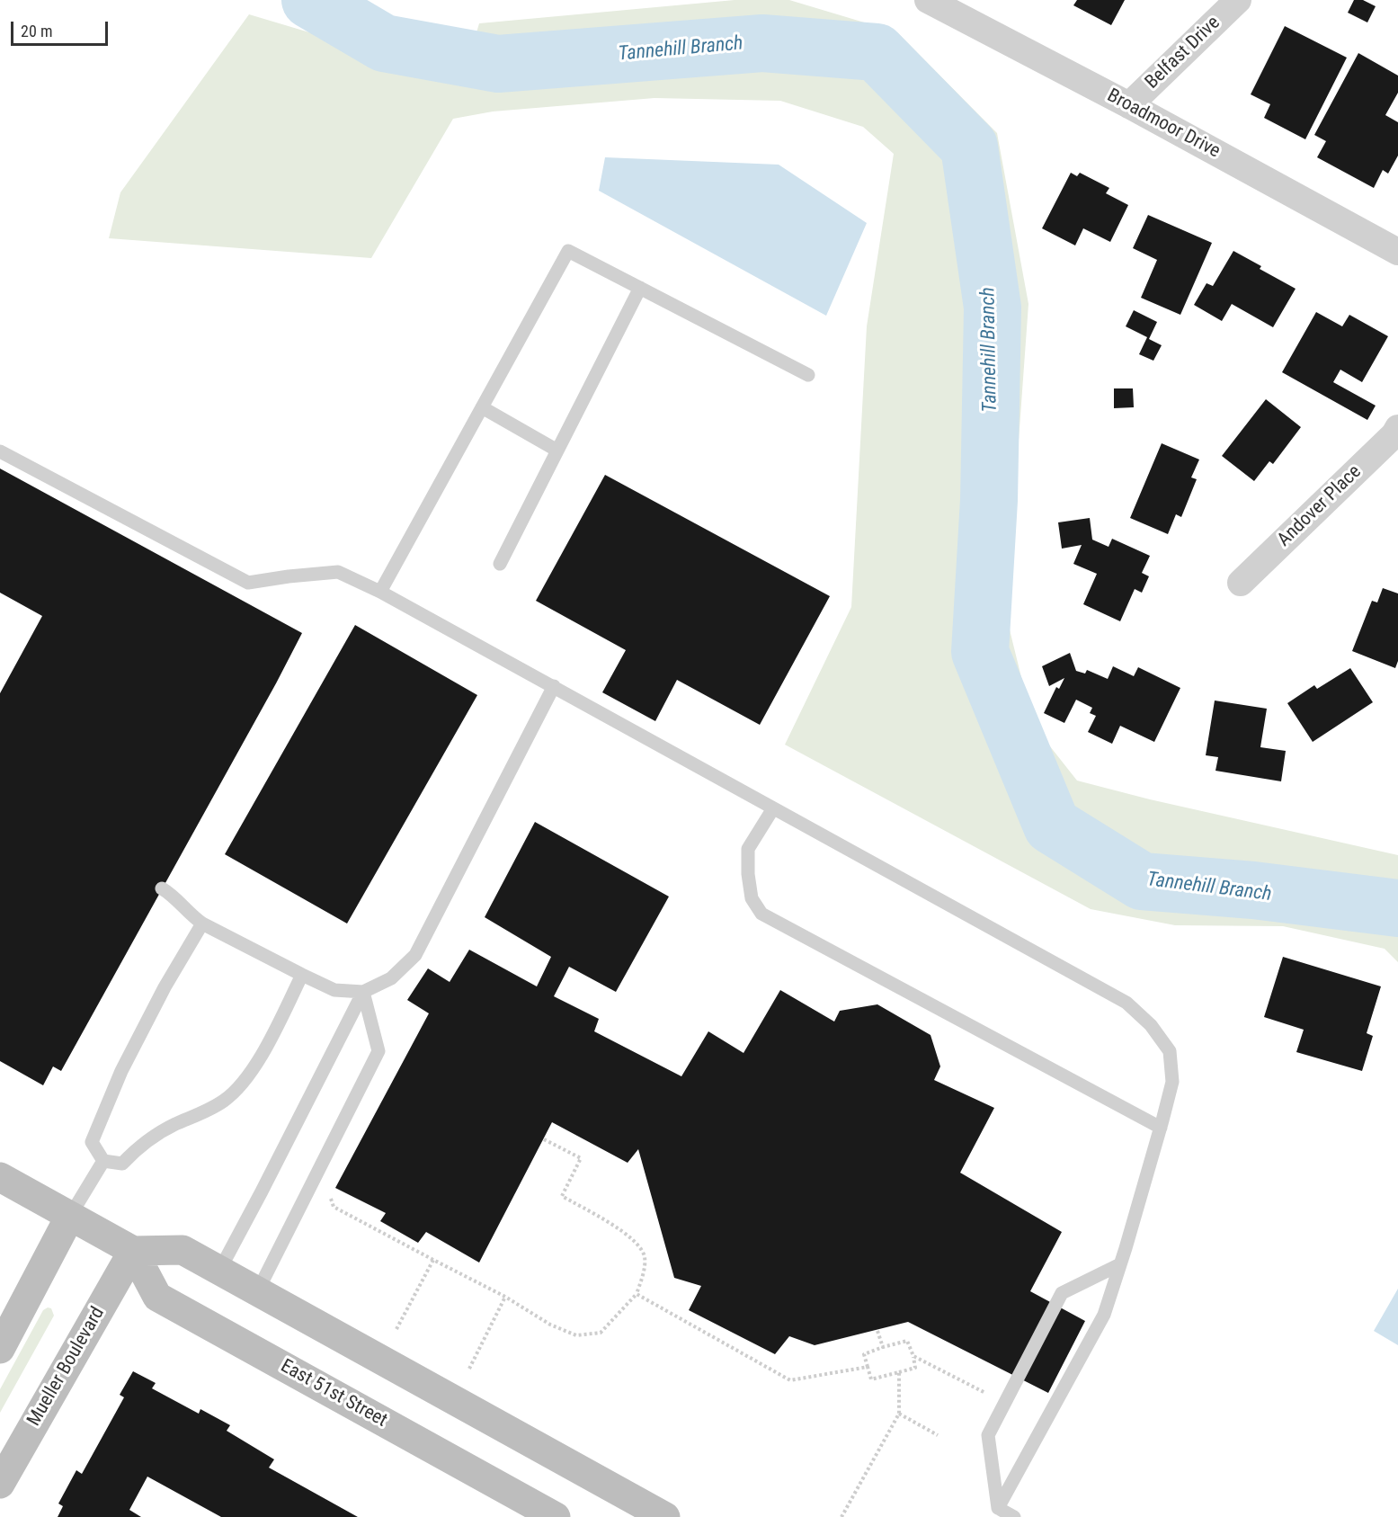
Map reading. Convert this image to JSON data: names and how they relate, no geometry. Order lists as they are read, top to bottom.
{
  "streets": {
    "main road": ["Mueller Boulevard", "East 51st Street"],
    "street": ["Belfast Drive", "Broadmoor Drive", "Andover Place"]
  },
  "crossings": [
    ["Belfast Drive", "Broadmoor Drive"],
    ["Mueller Boulevard", "East 51st Street"]
  ],
  "water": ["Tannehill Branch"],
  "scale_bar": "20 m"
}
